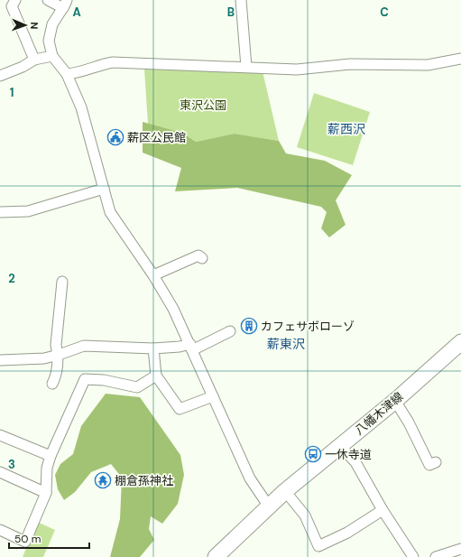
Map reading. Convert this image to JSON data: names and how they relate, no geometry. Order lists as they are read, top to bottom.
{
  "streets": {
    "main road": ["八幡木津線"]
  },
  "districts": ["薪西沢", "薪東沢"],
  "parks": ["東沢公園"],
  "places": {
    "public building": ["薪区公民館"],
    "building": ["カフェサボローゾ"],
    "bus stop": ["一休寺道"],
    "temple": ["棚倉孫神社"]
  },
  "scale_bar": "50 m",
  "north": "right",
  "grid": {
    "columns": ["A", "B", "C"],
    "rows": ["1", "2", "3"]
  }
}
